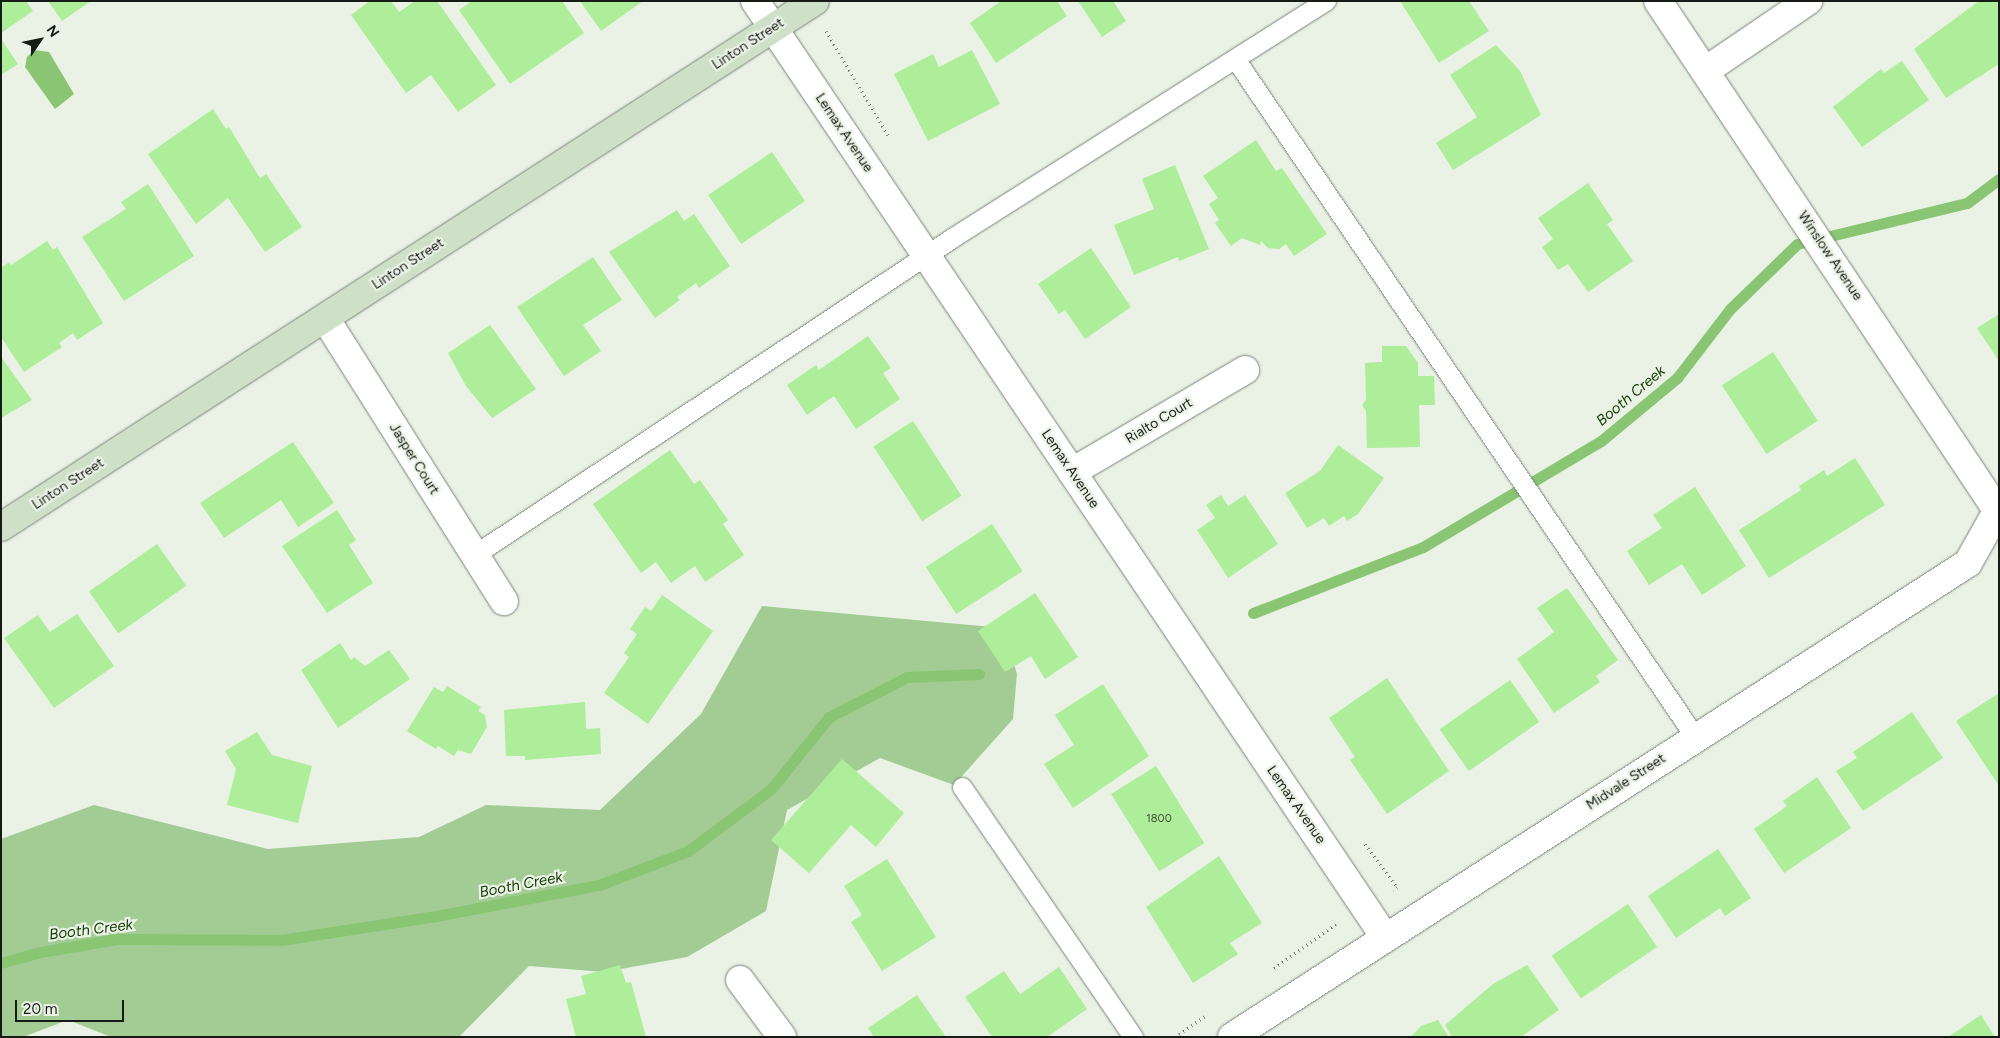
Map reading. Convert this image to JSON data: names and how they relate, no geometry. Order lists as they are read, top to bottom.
{
  "streets": {
    "street": [
      "Linton Street",
      "Lemax Avenue",
      "Winslow Avenue",
      "Rialto Court",
      "Jasper Court",
      "Midvale Street"
    ]
  },
  "crossings": [
    ["Linton Street", "Lemax Avenue"],
    ["Linton Street", "Jasper Court"],
    ["Lemax Avenue", "Rialto Court"],
    ["Lemax Avenue", "Midvale Street"],
    ["Winslow Avenue", "Midvale Street"]
  ],
  "water": ["Booth Creek"],
  "house_numbers": ["1800"],
  "scale_bar": "20 m",
  "north": "top right"
}
